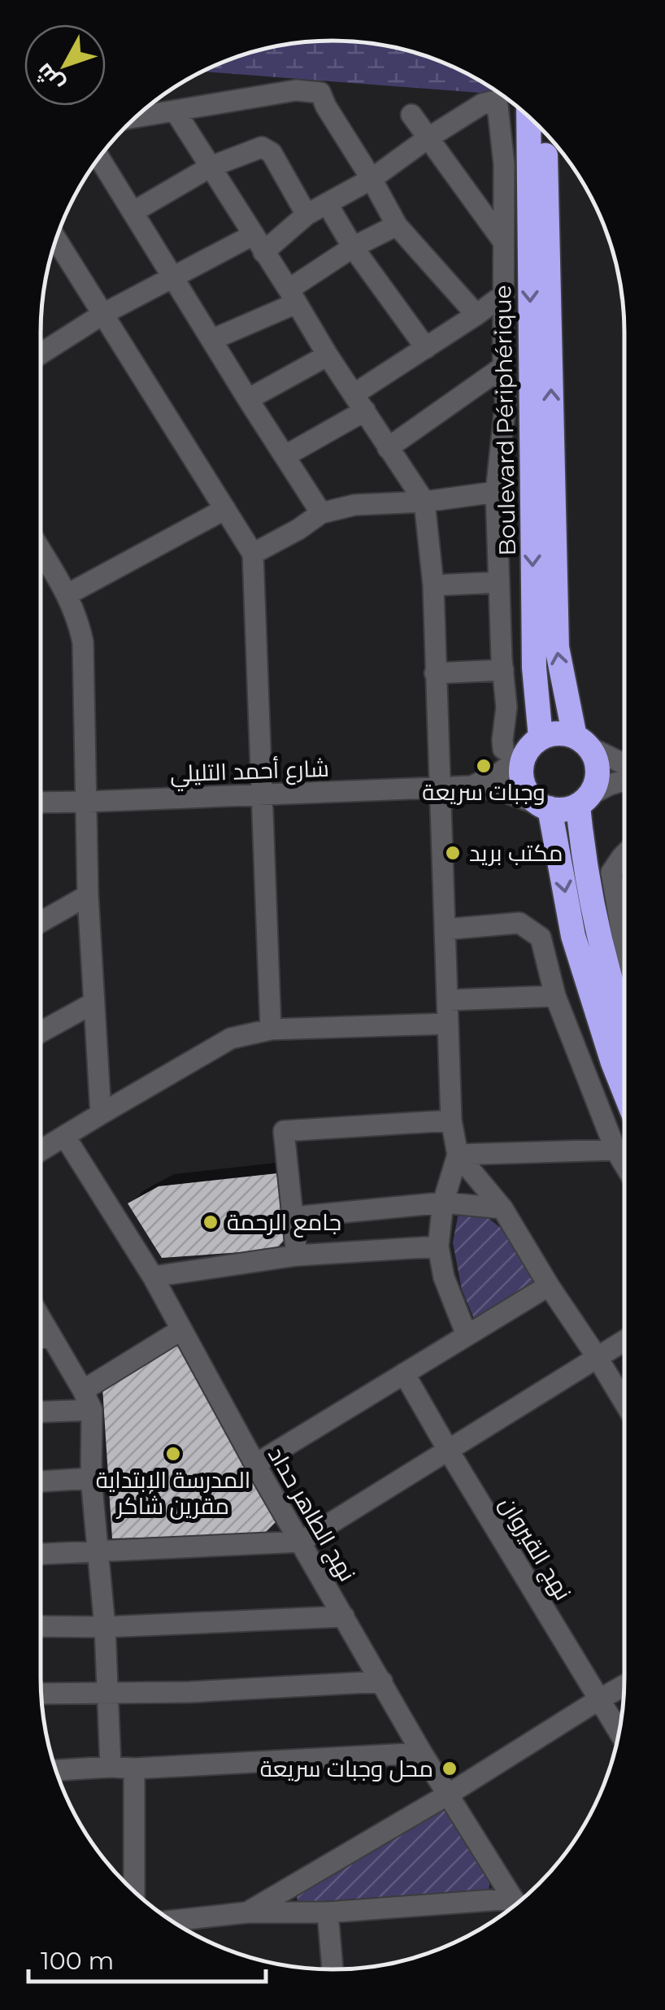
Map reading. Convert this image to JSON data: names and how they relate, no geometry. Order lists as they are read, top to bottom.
{
  "streets": {
    "highway": ["Boulevard Périphérique"],
    "street": ["شارع أحمد التليلي", "نهج الطاهر حداد", "نهج القيروان"]
  },
  "places": [
    "وجبات سريعة",
    "مكتب بريد",
    "جامع الرحمة",
    "المدرسة الإبتداية مقرين شاكر",
    "محل وجبات سريعة"
  ],
  "scale_bar": "100 m",
  "north": "bottom left"
}
